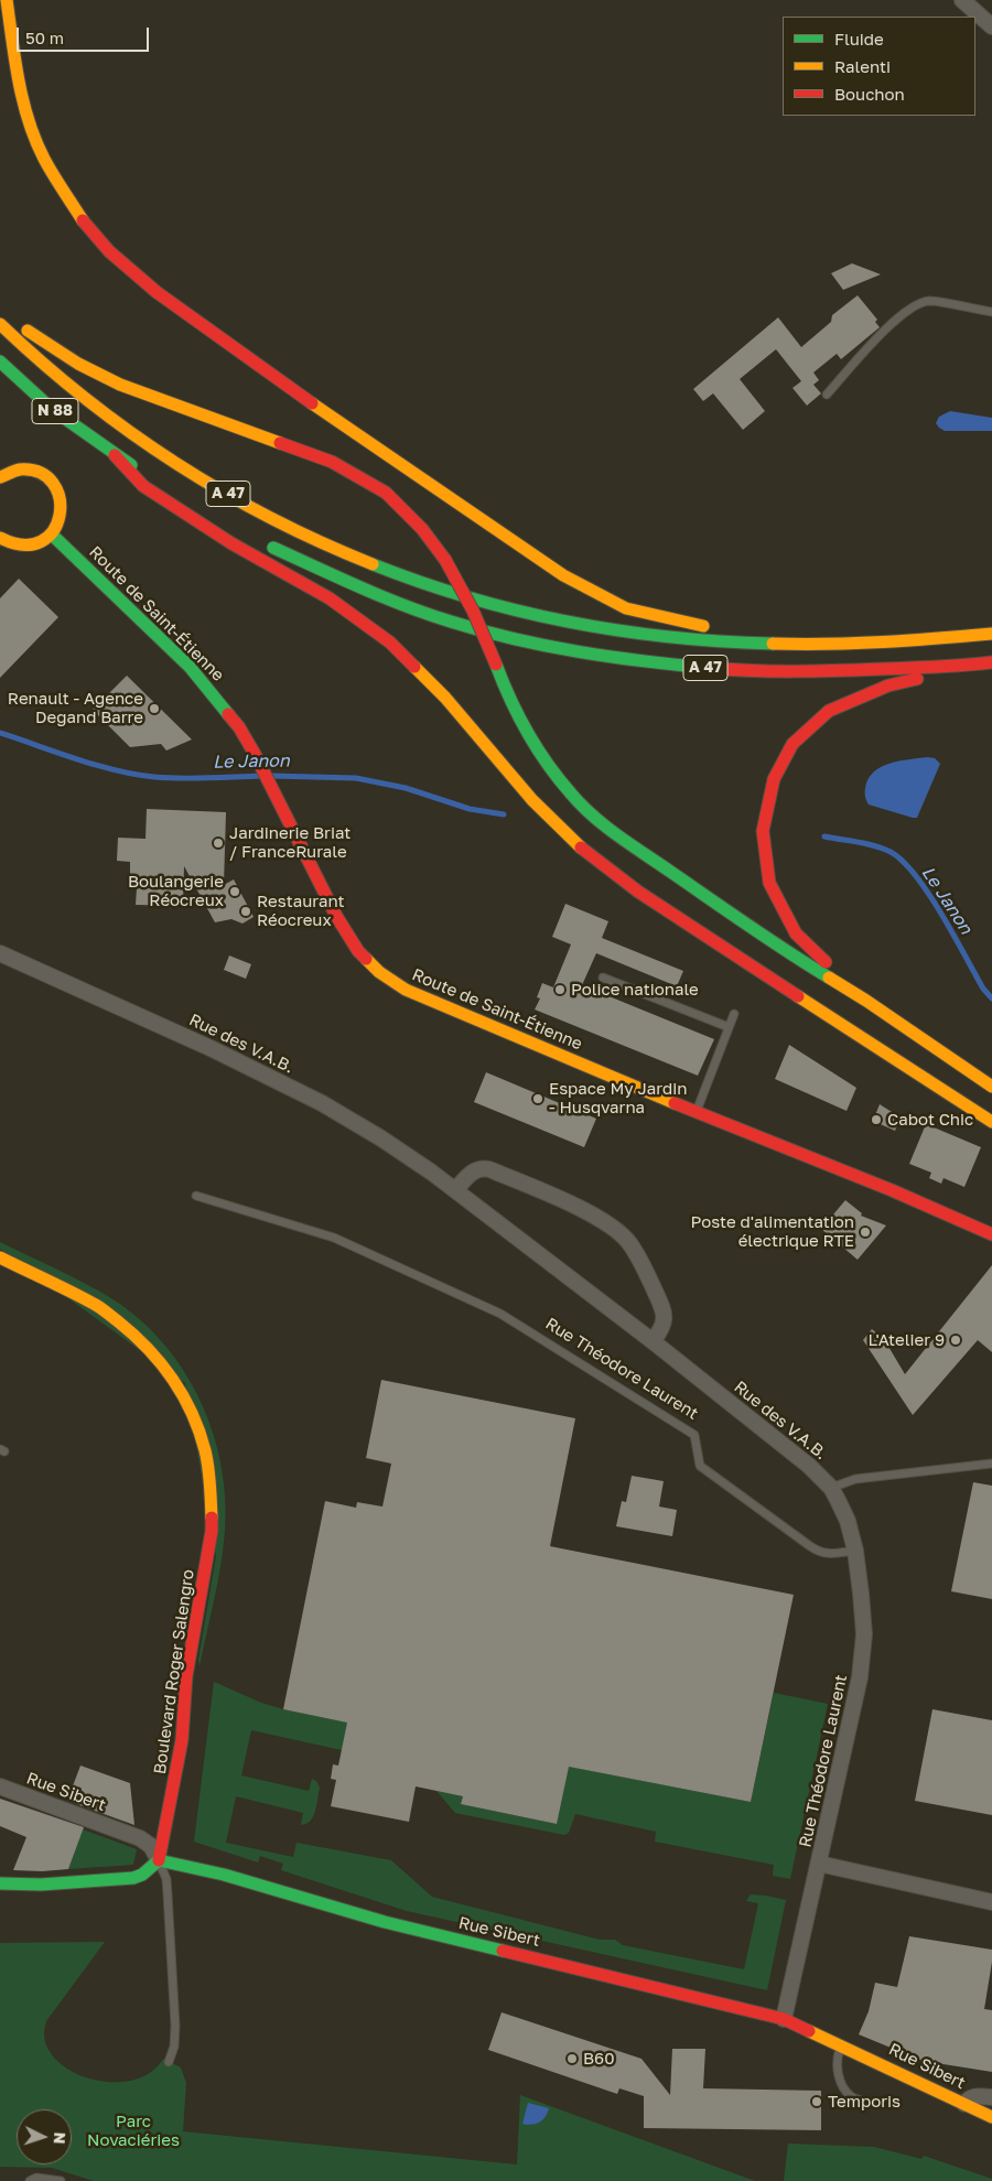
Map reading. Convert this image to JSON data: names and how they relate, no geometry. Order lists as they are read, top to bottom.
{
  "streets": {
    "main road": [
      "N 88",
      "A 47",
      "Route de Saint-Étienne",
      "Boulevard Roger Salengro",
      "Rue Sibert"
    ],
    "street": ["Rue des V.A.B.", "Rue Théodore Laurent"]
  },
  "crossings": [
    ["Rue des V.A.B.", "Rue Théodore Laurent"],
    ["Rue Théodore Laurent", "Rue Sibert"],
    ["Boulevard Roger Salengro", "Rue Sibert"]
  ],
  "water": ["Le Janon"],
  "parks": ["Parc Novaciéries"],
  "places": [
    "Renault - Agence Degand Barre",
    "Jardinerie Briat / FranceRurale",
    "Boulangerie Réocreux",
    "Restaurant Réocreux",
    "Police nationale",
    "Espace My Jardin - Husqvarna",
    "Cabot Chic",
    "Poste d'alimentation électrique RTE",
    "L'Atelier 9",
    "B60",
    "Temporis"
  ],
  "legend": ["Fluide", "Ralenti", "Bouchon"],
  "scale_bar": "50 m",
  "north": "right"
}
